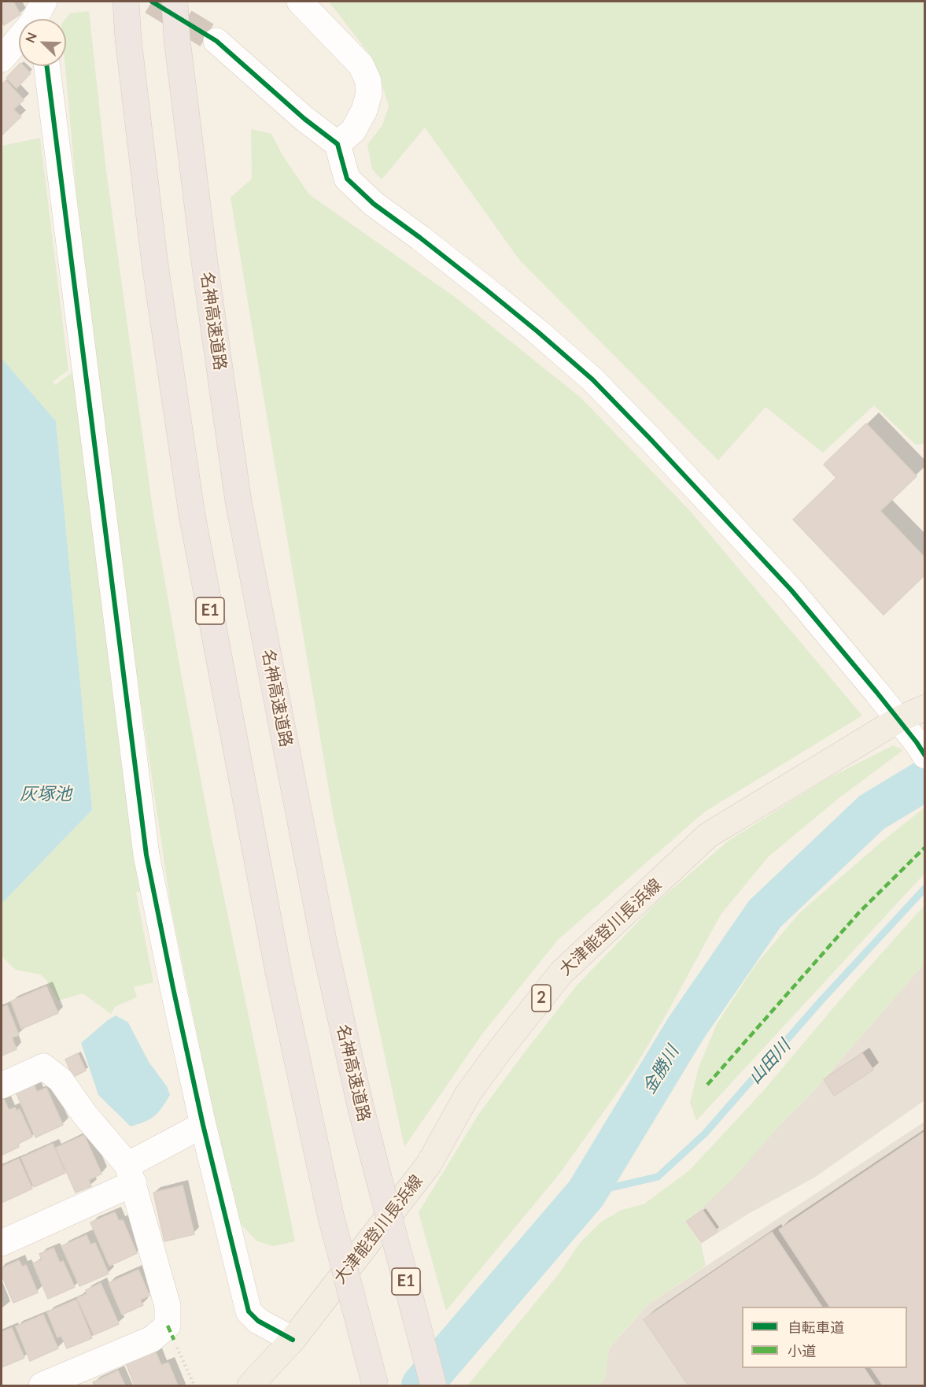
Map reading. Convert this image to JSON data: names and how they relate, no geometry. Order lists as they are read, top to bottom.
{
  "streets": {
    "highway": ["名神高速道路", "E1"],
    "main road": ["大津能登川長浜線", "2"]
  },
  "water": ["灰塚池", "山田川", "金勝川"],
  "legend": ["自転車道", "小道"],
  "north": "top left"
}
